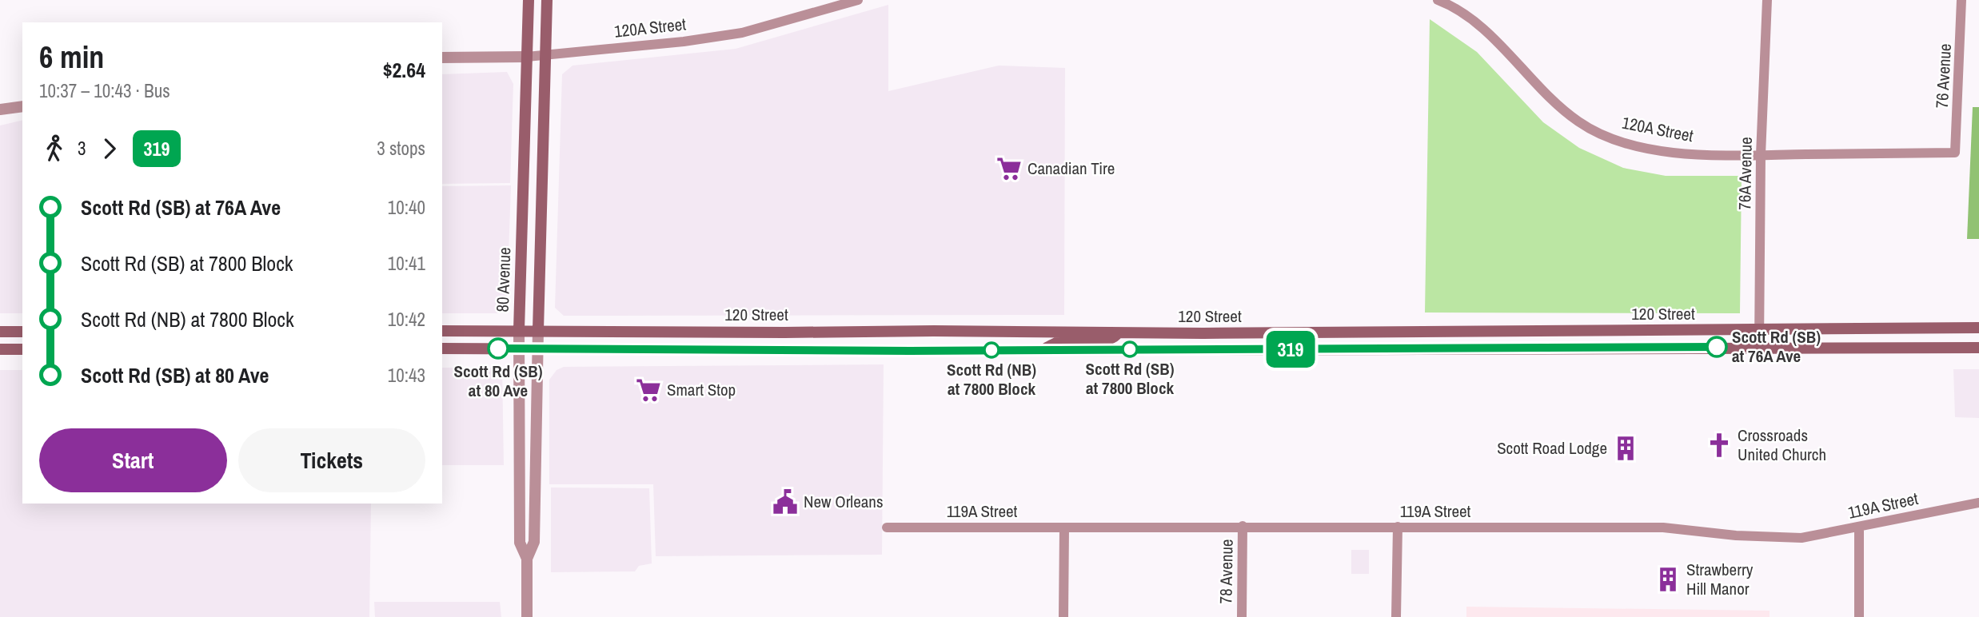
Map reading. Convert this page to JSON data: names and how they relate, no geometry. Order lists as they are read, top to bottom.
{
  "streets": {
    "main road": ["80 Avenue", "120 Street"],
    "street": [
      "120A Street",
      "76 Avenue",
      "76A Avenue",
      "119A Street",
      "78 Avenue"
    ]
  },
  "crossings": [
    ["120A Street", "76 Avenue"],
    ["120A Street", "76A Avenue"],
    ["120A Street", "80 Avenue"],
    ["76A Avenue", "120 Street"],
    ["80 Avenue", "120 Street"],
    ["119A Street", "78 Avenue"]
  ],
  "places": {
    "supermarket": ["Canadian Tire", "Smart Stop"],
    "other": [
      "Scott Rd (SB) at 76A Ave",
      "Scott Rd (SB) at 80 Ave",
      "Scott Rd (SB) at 7800 Block",
      "Scott Rd (NB) at 7800 Block"
    ],
    "church": ["Crossroads United Church"],
    "building": ["Scott Road Lodge", "Strawberry Hill Manor"],
    "public building": ["New Orleans"]
  },
  "lines": ["bus line 319"],
  "page": {
    "on_map": "319",
    "heading": ["6 min", "10:37 – 10:43 · Bus", "$2.64"],
    "legs": ["3", "319", "3 stops"],
    "list": [
      {
        "name": "Scott Rd (SB) at 76A Ave",
        "value": "10:40"
      },
      {
        "name": "Scott Rd (SB) at 7800 Block",
        "value": "10:41"
      },
      {
        "name": "Scott Rd (NB) at 7800 Block",
        "value": "10:42"
      },
      {
        "name": "Scott Rd (SB) at 80 Ave",
        "value": "10:43"
      }
    ],
    "buttons": ["Start", "Tickets"]
  }
}
